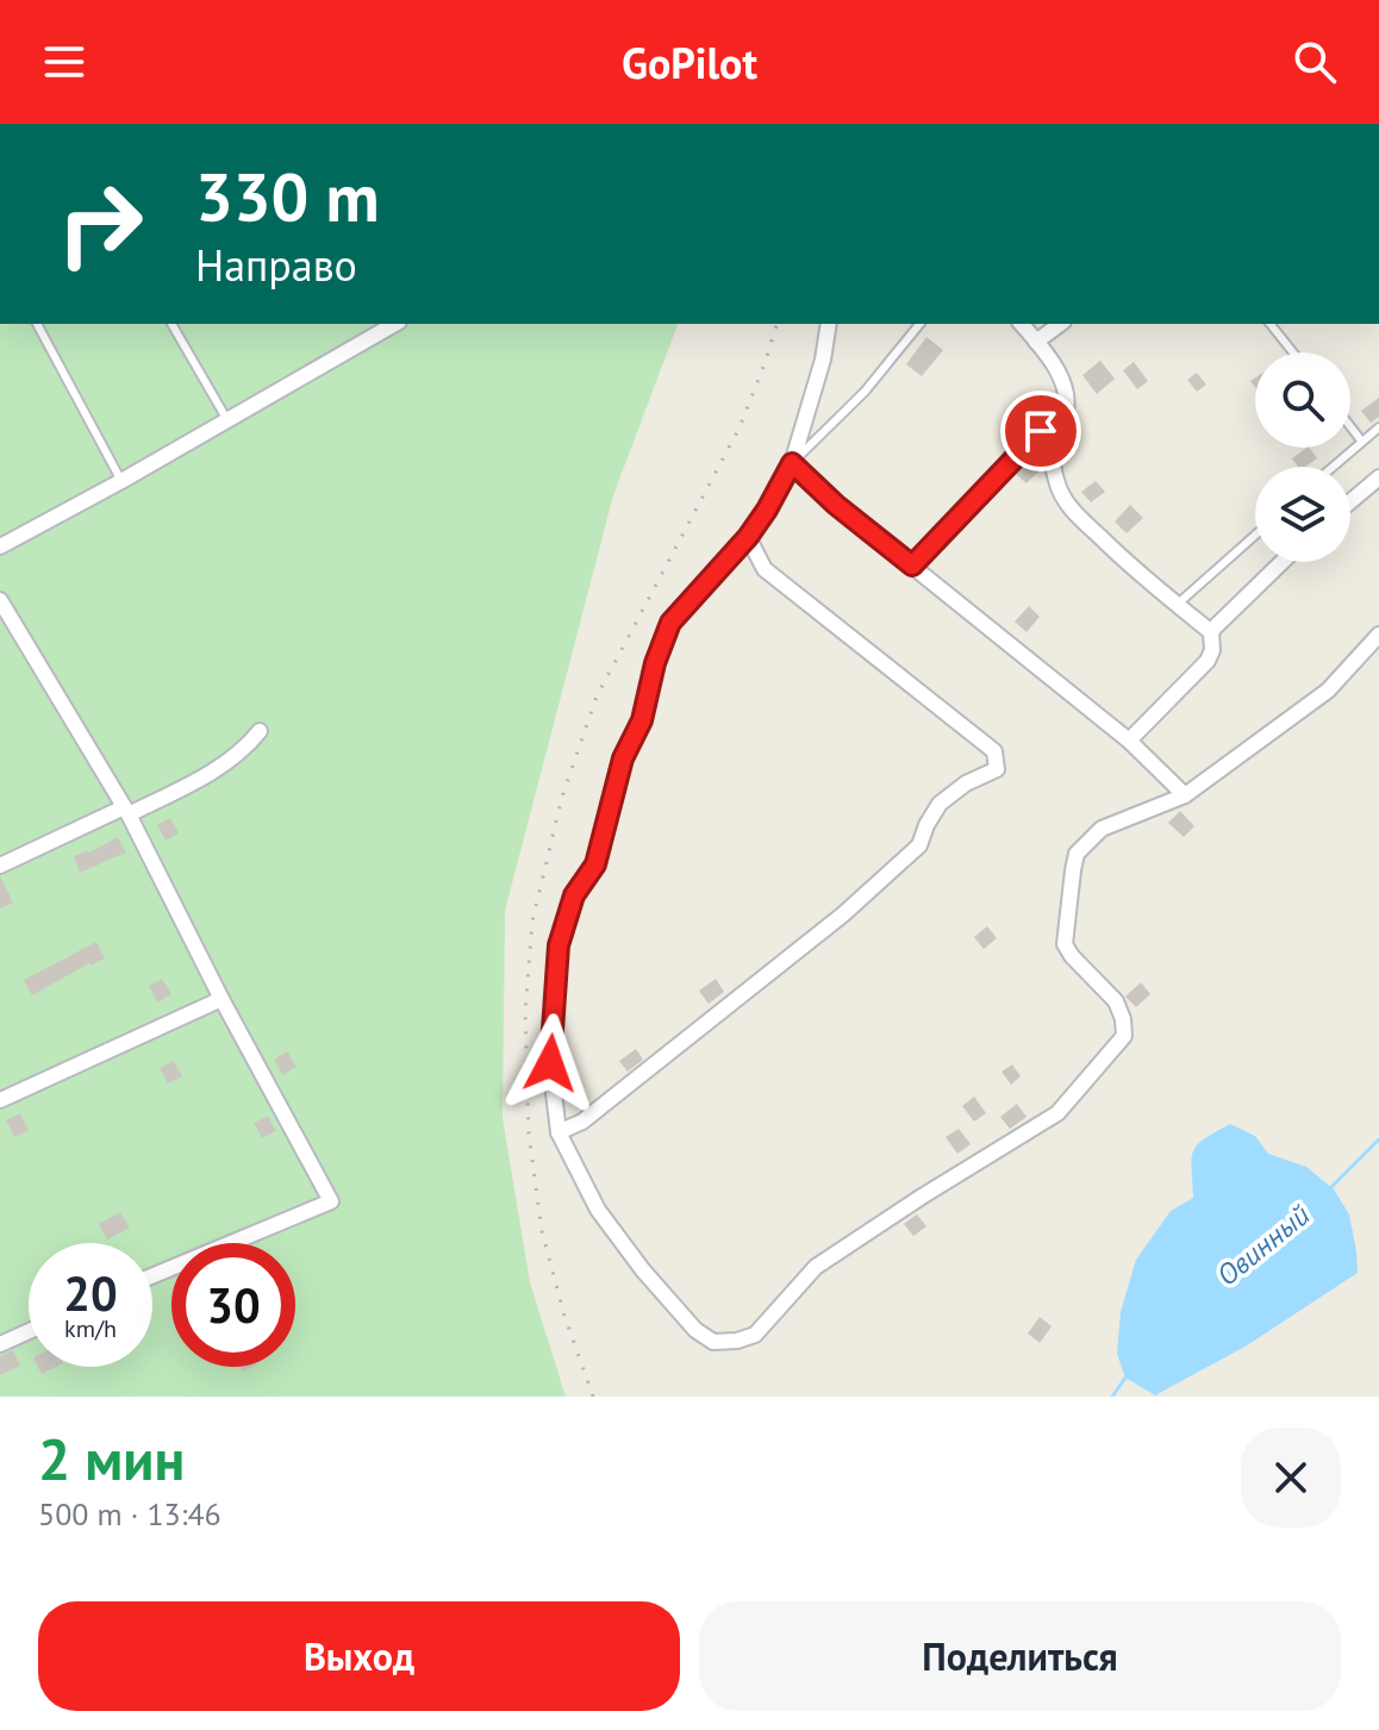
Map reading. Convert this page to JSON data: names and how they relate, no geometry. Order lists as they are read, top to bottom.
{
  "water": ["Овинный"],
  "page": {
    "header": "GoPilot",
    "turn": ["330 m", "Направо"],
    "speed": "20 km/h",
    "limit": "30",
    "heading": ["2 мин", "500 m · 13:46"],
    "buttons": ["Выход", "Поделиться"]
  }
}
